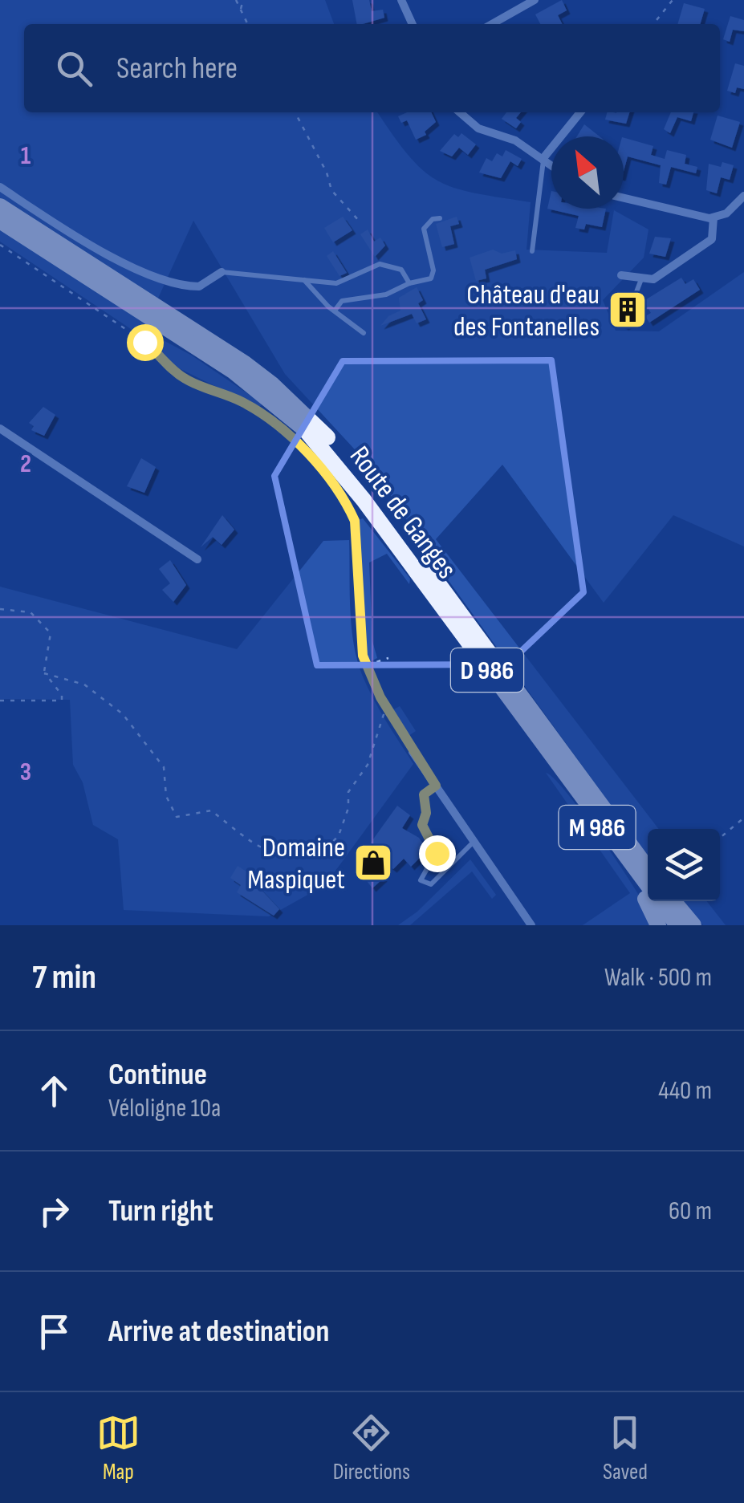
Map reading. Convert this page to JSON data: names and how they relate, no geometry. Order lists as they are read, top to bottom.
{
  "streets": {
    "main road": ["Route de Ganges", "D 986", "M 986"]
  },
  "crossings": [
    ["Route de Ganges", "M 986"]
  ],
  "places": {
    "building": ["Château d'eau des Fontanelles"],
    "shop": ["Domaine Maspiquet"]
  },
  "north": "top left",
  "page": {
    "search": "Search here",
    "heading": ["7 min", "Walk · 500 m"],
    "list": [
      ["Continue", "Véloligne 10a", "440 m"],
      ["Turn right", "60 m"],
      "Arrive at destination"
    ],
    "nav": ["Map", "Directions", "Saved"]
  },
  "grid": {
    "rows": ["1", "2", "3"]
  }
}
